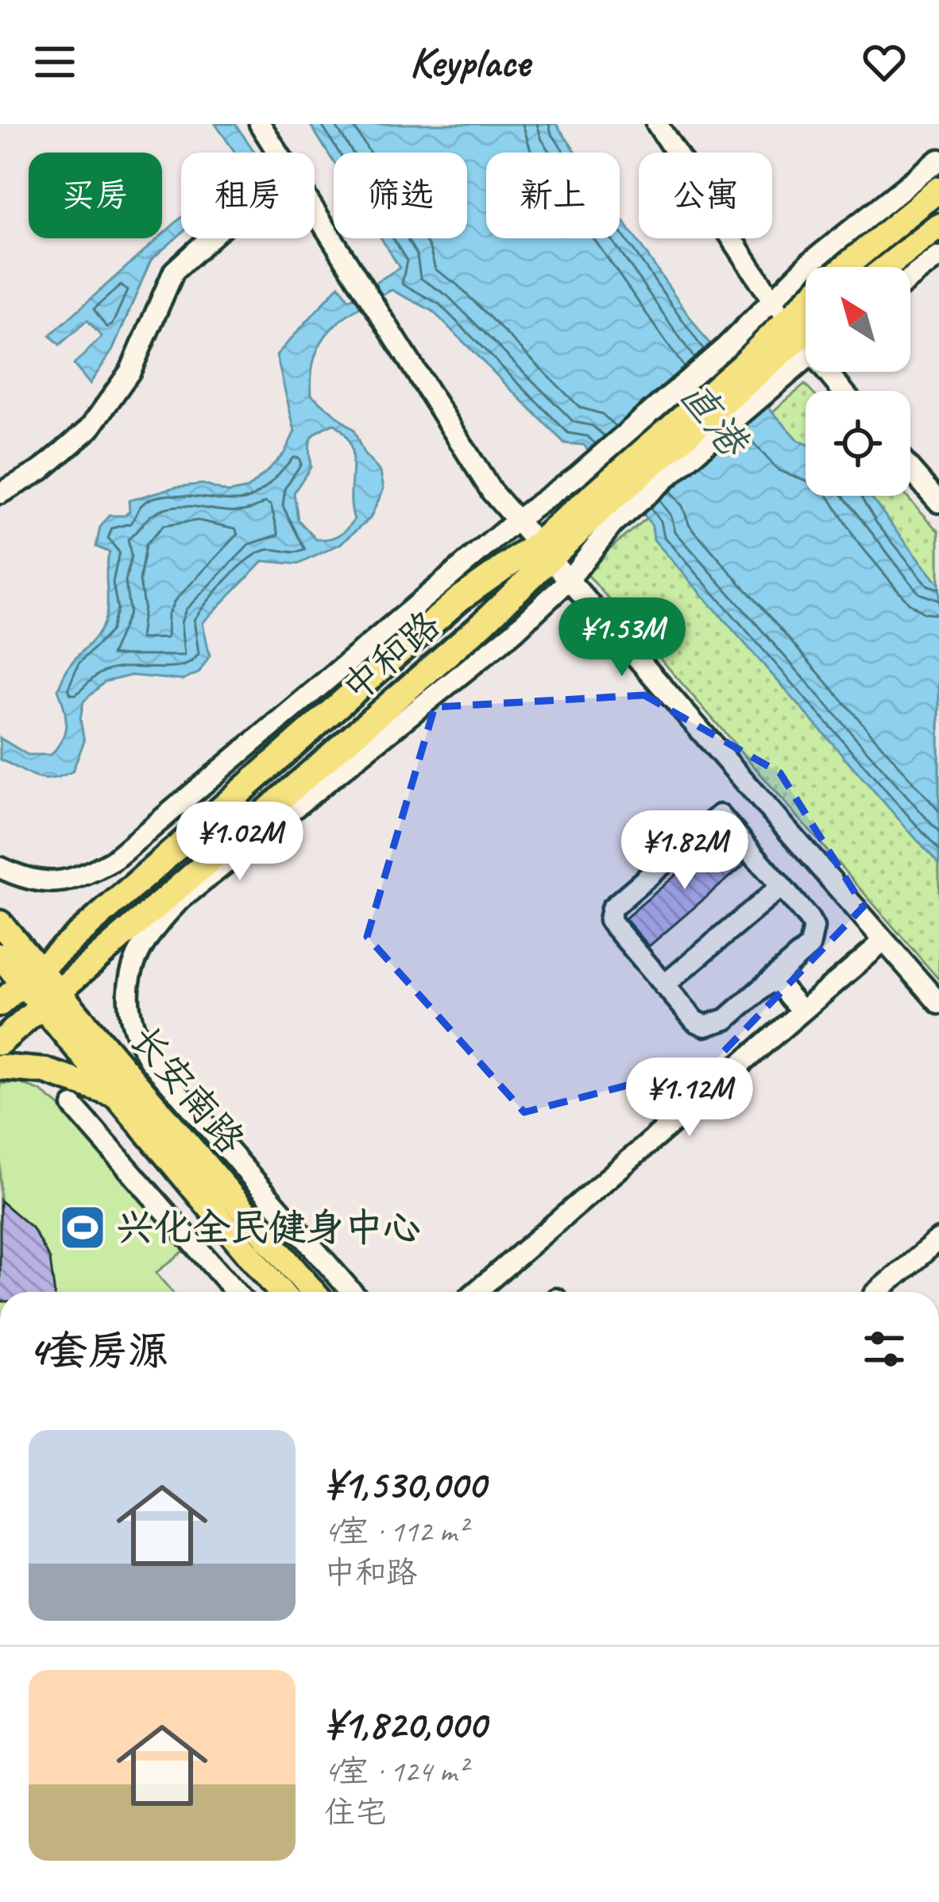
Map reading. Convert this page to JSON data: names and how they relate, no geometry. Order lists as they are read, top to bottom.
{
  "streets": {
    "main road": ["中和路", "长安南路"]
  },
  "crossings": [
    ["中和路", "长安南路"]
  ],
  "water": ["直港"],
  "places": {
    "sports": ["兴化全民健身中心"]
  },
  "north": "top left",
  "page": {
    "header": "Keyplace",
    "chip": [
      "买房",
      "租房",
      "筛选",
      "新上",
      "公寓"
    ],
    "price": [
      "¥1.53M",
      "¥1.02M",
      "¥1.82M",
      "¥1.12M"
    ],
    "heading": "4套房源",
    "list": [
      {
        "name": "¥1,530,000",
        "note": "4室 · 112 m² · 中和路"
      },
      {
        "name": "¥1,820,000",
        "note": "4室 · 124 m² · 住宅"
      }
    ]
  }
}
